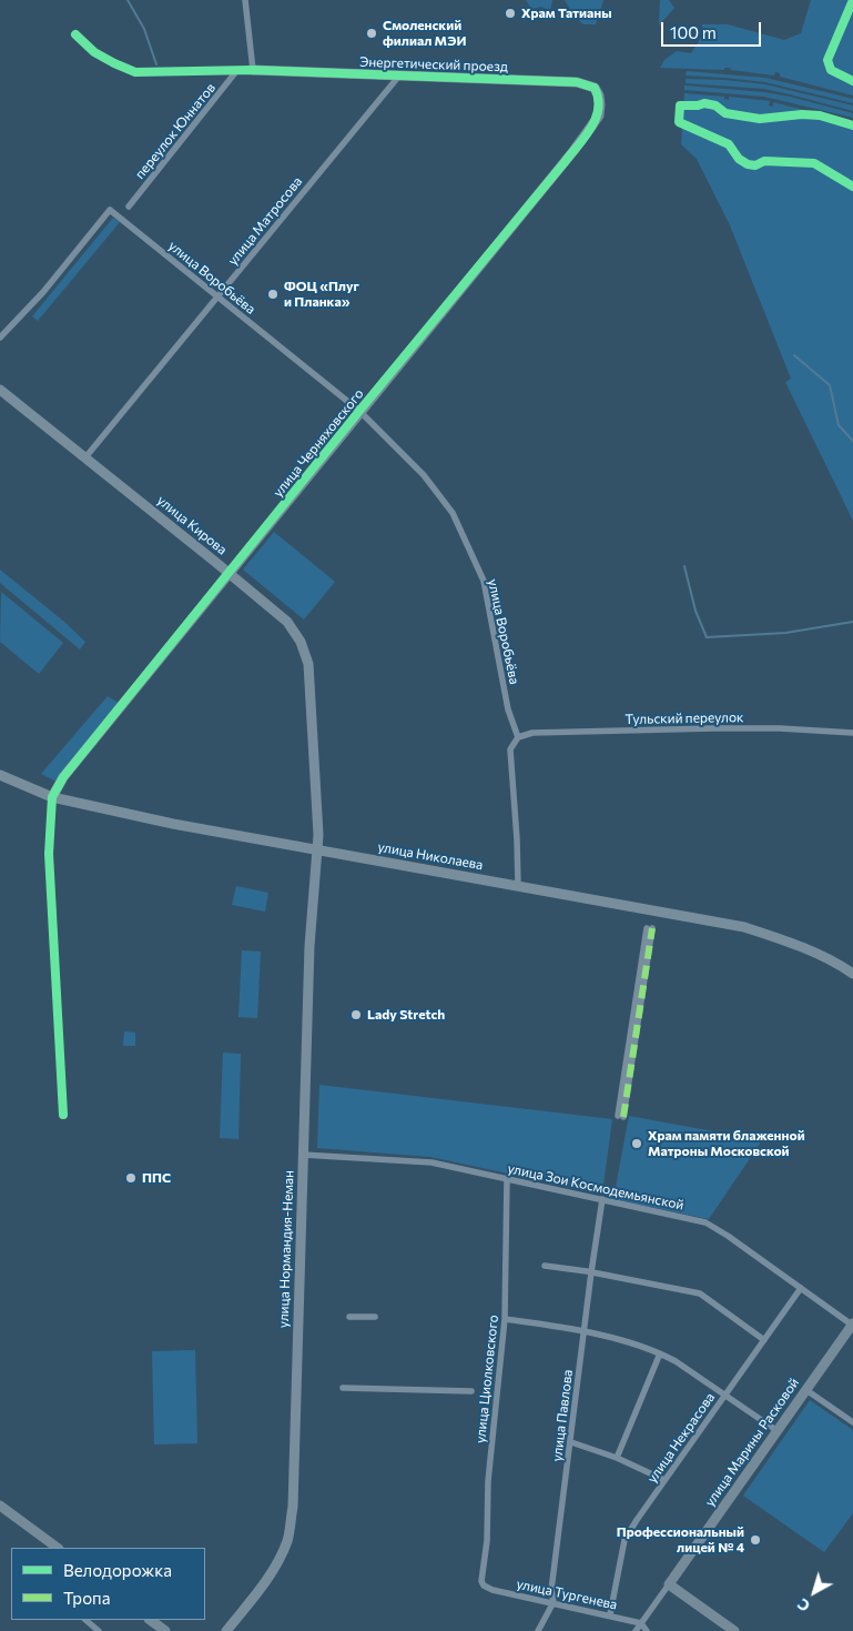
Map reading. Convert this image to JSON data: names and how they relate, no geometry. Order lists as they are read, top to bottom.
{
  "streets": {
    "main road": ["улица Кирова", "улица Николаева", "улица Нормандия-Неман"],
    "street": [
      "Энергетический проезд",
      "переулок Юннатов",
      "улица Матросова",
      "улица Воробьёва",
      "улица Черняховского",
      "Тульский переулок",
      "улица Зои Космодемьянской",
      "улица Циолковского",
      "улица Павлова",
      "улица Некрасова",
      "улица Марины Расковой",
      "улица Тургенева"
    ]
  },
  "crossings": [
    ["Энергетический проезд", "улица Матросова"],
    ["Энергетический проезд", "улица Черняховского"],
    ["улица Матросова", "улица Воробьёва"],
    ["улица Матросова", "улица Кирова"],
    ["улица Воробьёва", "улица Черняховского"],
    ["улица Воробьёва", "Тульский переулок"],
    ["улица Воробьёва", "улица Николаева"],
    ["улица Черняховского", "улица Кирова"],
    ["улица Черняховского", "улица Николаева"],
    ["улица Кирова", "улица Николаева"],
    ["улица Кирова", "улица Нормандия-Неман"],
    ["улица Николаева", "улица Нормандия-Неман"],
    ["улица Зои Космодемьянской", "улица Нормандия-Неман"],
    ["улица Зои Космодемьянской", "улица Циолковского"],
    ["улица Зои Космодемьянской", "улица Павлова"],
    ["улица Зои Космодемьянской", "улица Некрасова"],
    ["улица Зои Космодемьянской", "улица Марины Расковой"],
    ["улица Циолковского", "улица Тургенева"],
    ["улица Павлова", "улица Тургенева"],
    ["улица Некрасова", "улица Тургенева"],
    ["улица Марины Расковой", "улица Тургенева"]
  ],
  "places": [
    "Храм Татианы",
    "Смоленский филиал МЭИ",
    "ФОЦ «Плуг и Планка»",
    "Lady Stretch",
    "Храм памяти блаженной Матроны Московской",
    "ППС",
    "Профессиональный лицей № 4"
  ],
  "legend": ["Велодорожка", "Тропа"],
  "scale_bar": "100 m",
  "north": "bottom left"
}
